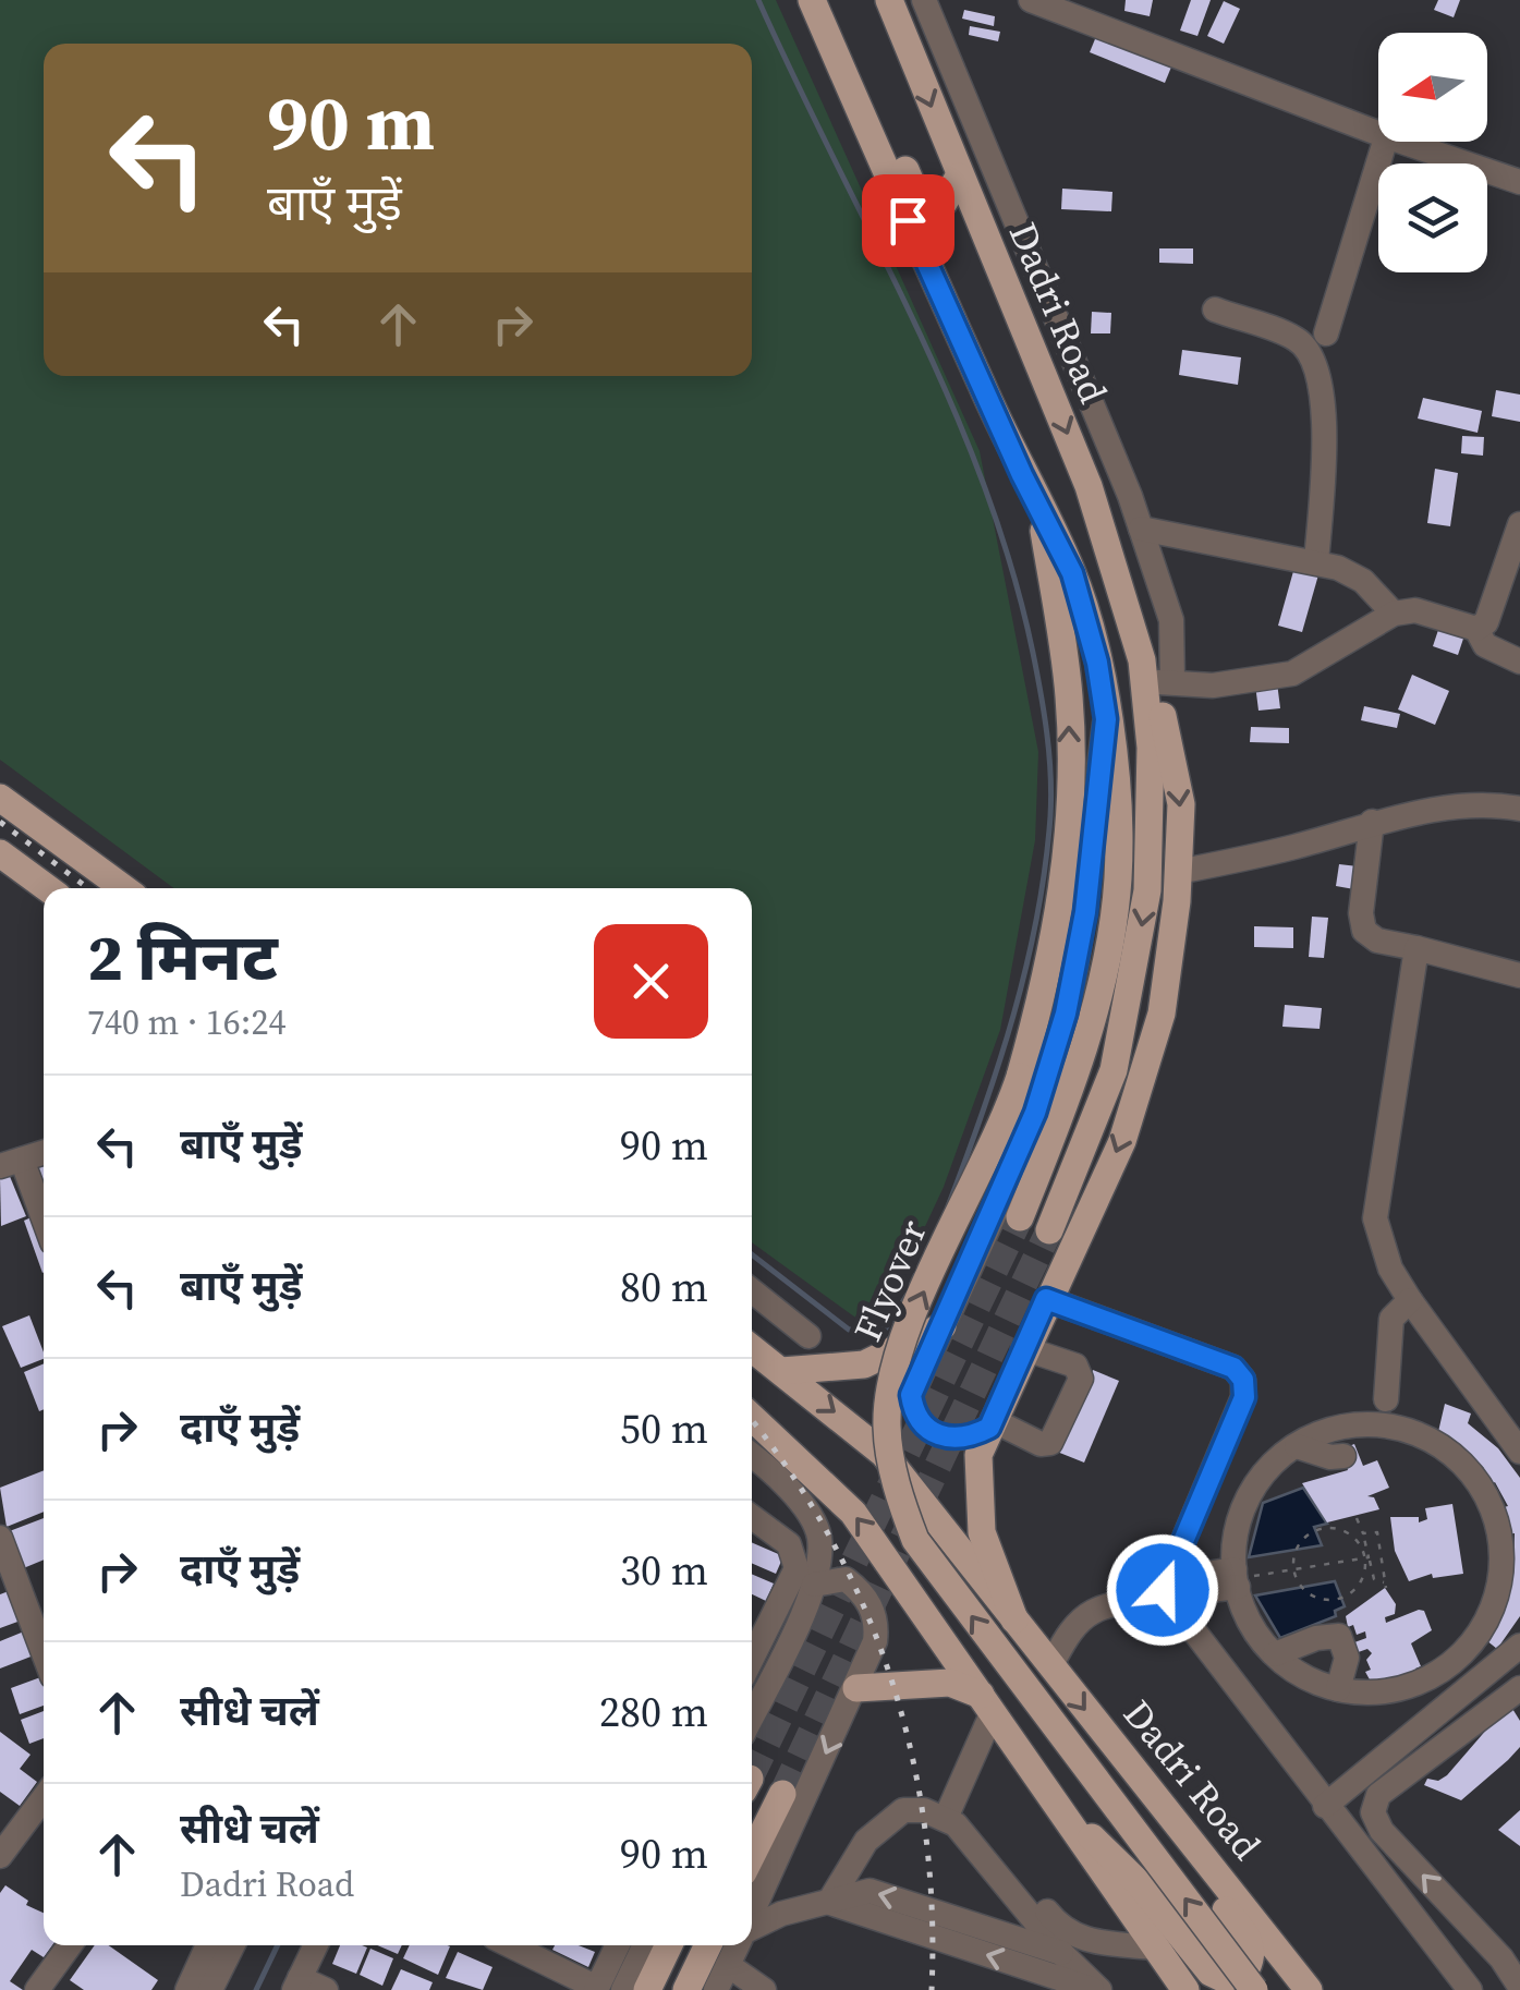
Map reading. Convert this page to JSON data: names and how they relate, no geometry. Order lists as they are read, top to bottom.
{
  "streets": {
    "main road": ["Dadri Road", "Flyover"]
  },
  "north": "left",
  "page": {
    "turn": ["90 m", "बाएँ मुड़ें"],
    "heading": ["2 मिनट", "740 m · 16:24"],
    "list": [
      {
        "name": "बाएँ मुड़ें",
        "value": "90 m"
      },
      {
        "name": "बाएँ मुड़ें",
        "value": "80 m"
      },
      {
        "name": "दाएँ मुड़ें",
        "value": "50 m"
      },
      {
        "name": "दाएँ मुड़ें",
        "value": "30 m"
      },
      {
        "name": "सीधे चलें",
        "value": "280 m"
      },
      {
        "name": "सीधे चलें",
        "note": "Dadri Road",
        "value": "90 m"
      }
    ]
  }
}
